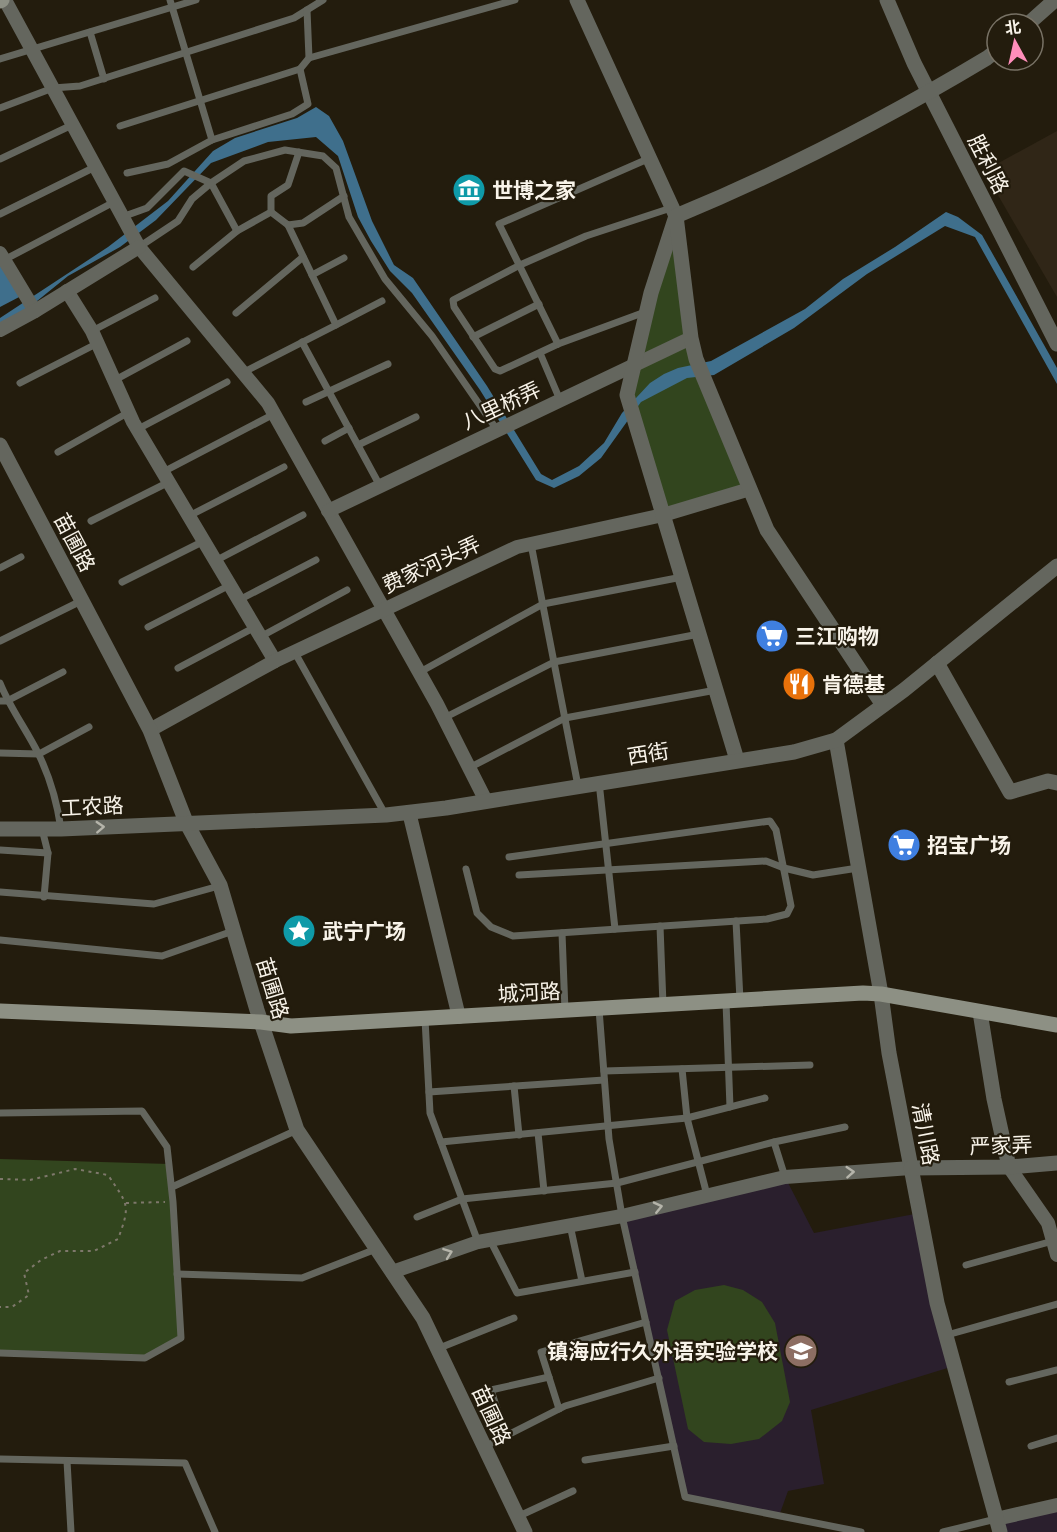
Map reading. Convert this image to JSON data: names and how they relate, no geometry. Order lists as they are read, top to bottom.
{
  "streets": {
    "main road": ["城河路"],
    "street": [
      "胜利路",
      "八里桥弄",
      "苗圃路",
      "费家河头弄",
      "西街",
      "工农路",
      "清川路",
      "严家弄"
    ]
  },
  "crossings": [
    ["苗圃路", "费家河头弄"],
    ["苗圃路", "西街"],
    ["苗圃路", "工农路"],
    ["苗圃路", "城河路"],
    ["西街", "工农路"],
    ["西街", "清川路"],
    ["城河路", "清川路"],
    ["清川路", "严家弄"]
  ],
  "one_way": ["工农路"],
  "places": {
    "museum": ["世博之家"],
    "supermarket": ["三江购物", "招宝广场"],
    "restaurant": ["肯德基"],
    "place": ["武宁广场"],
    "school or university": ["镇海应行久外语实验学校"]
  },
  "north": "top"
}
